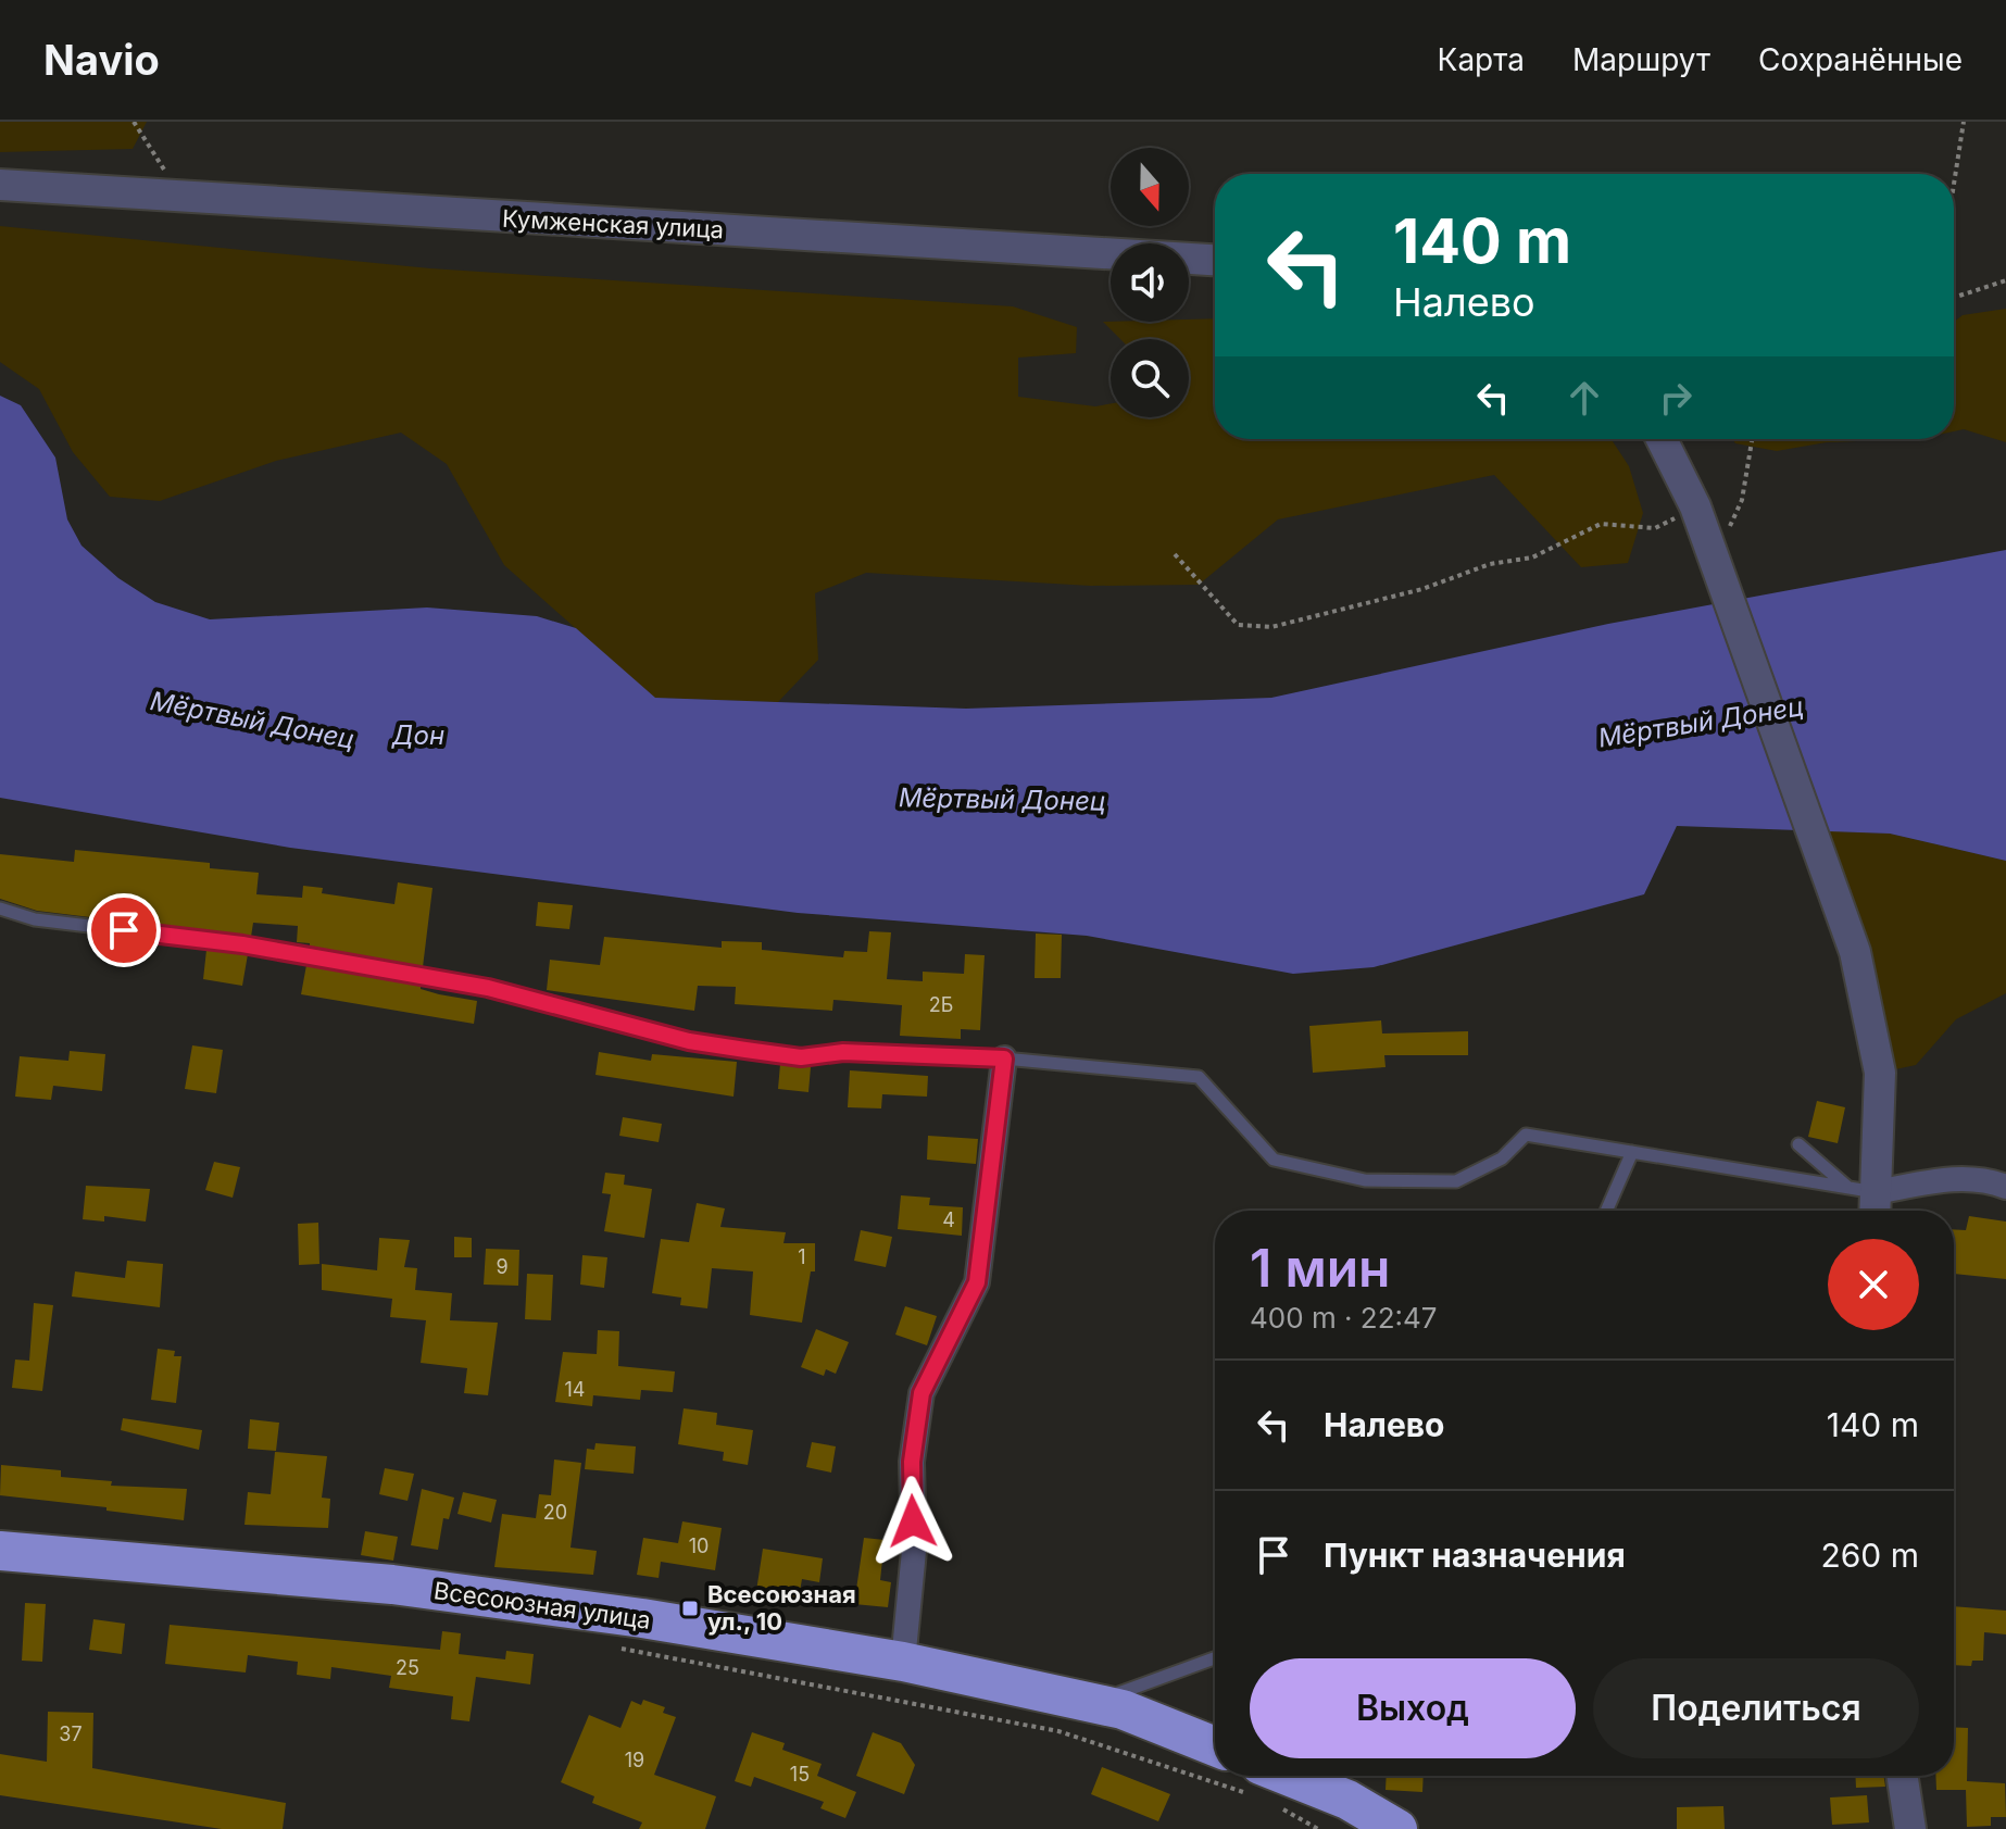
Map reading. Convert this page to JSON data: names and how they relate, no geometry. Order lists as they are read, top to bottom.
{
  "streets": {
    "highway": ["Всесоюзная улица"],
    "street": ["Кумженская улица"]
  },
  "water": ["Мёртвый Донец", "Дон"],
  "places": {
    "transit": ["Всесоюзная ул., 10"]
  },
  "house_numbers": [
    "2Б",
    "4",
    "1",
    "9",
    "14",
    "20",
    "10",
    "25",
    "37",
    "19",
    "15"
  ],
  "north": "bottom",
  "page": {
    "header": "Navio",
    "nav": ["Карта", "Маршрут", "Сохранённые"],
    "turn": ["140 m", "Налево"],
    "heading": ["1 мин", "400 m · 22:47"],
    "list": [
      {
        "name": "Налево",
        "value": "140 m"
      },
      {
        "name": "Пункт назначения",
        "value": "260 m"
      }
    ],
    "buttons": ["Выход", "Поделиться"]
  }
}
